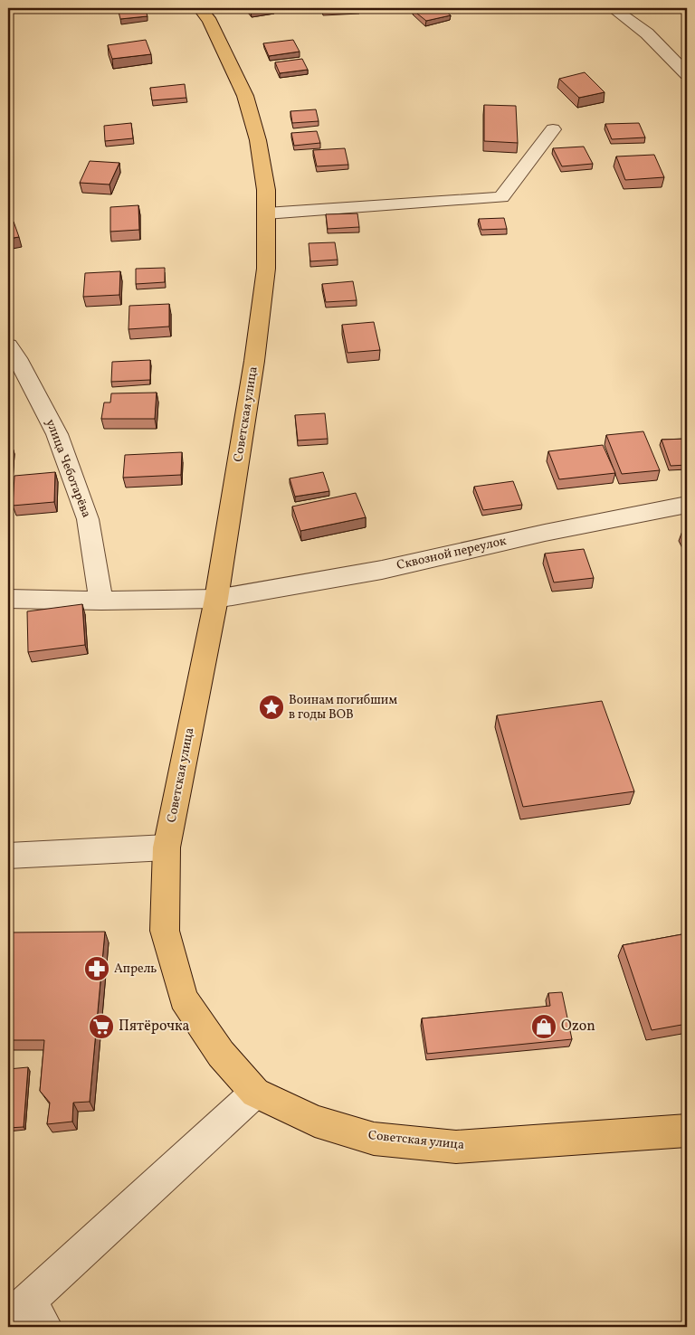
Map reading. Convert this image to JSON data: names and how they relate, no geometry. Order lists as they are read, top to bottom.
{
  "streets": {
    "main road": ["Советская улица"],
    "street": ["улица Чеботарёва", "Сквозной переулок"]
  },
  "crossings": [
    ["Советская улица", "Сквозной переулок"]
  ],
  "places": {
    "place": ["Воинам погибшим в годы ВОВ"],
    "pharmacy": ["Апрель"],
    "supermarket": ["Пятёрочка"],
    "shop": ["Ozon"]
  }
}
